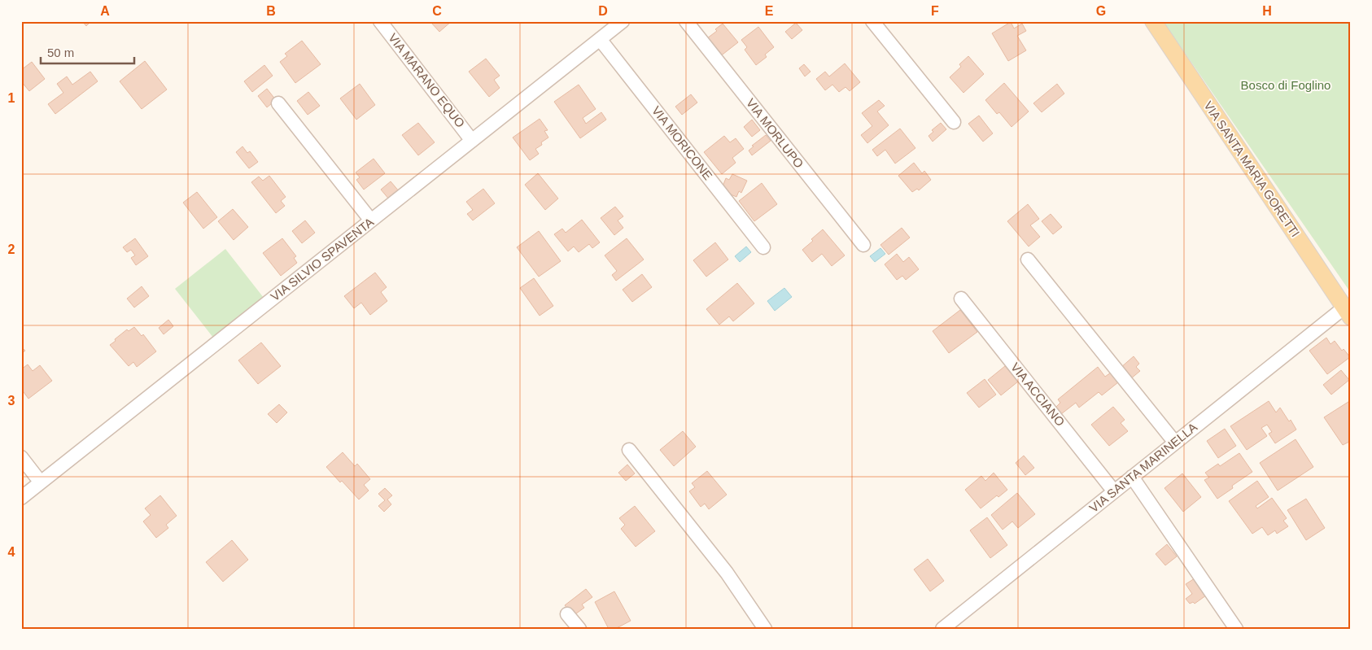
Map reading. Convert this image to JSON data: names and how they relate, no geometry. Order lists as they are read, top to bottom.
{
  "streets": {
    "main road": ["VIA SANTA MARIA GORETTI"],
    "street": [
      "VIA MARANO EQUO",
      "VIA MORLUPO",
      "VIA MORICONE",
      "VIA SILVIO SPAVENTA",
      "VIA ACCIANO",
      "VIA SANTA MARINELLA"
    ]
  },
  "crossings": [
    ["VIA MARANO EQUO", "VIA SILVIO SPAVENTA"],
    ["VIA MORICONE", "VIA SILVIO SPAVENTA"],
    ["VIA SANTA MARIA GORETTI", "VIA SANTA MARINELLA"],
    ["VIA ACCIANO", "VIA SANTA MARINELLA"]
  ],
  "parks": ["Bosco di Foglino"],
  "scale_bar": "50 m",
  "grid": {
    "columns": [
      "A",
      "B",
      "C",
      "D",
      "E",
      "F",
      "G",
      "H"
    ],
    "rows": [
      "1",
      "2",
      "3",
      "4"
    ]
  }
}
